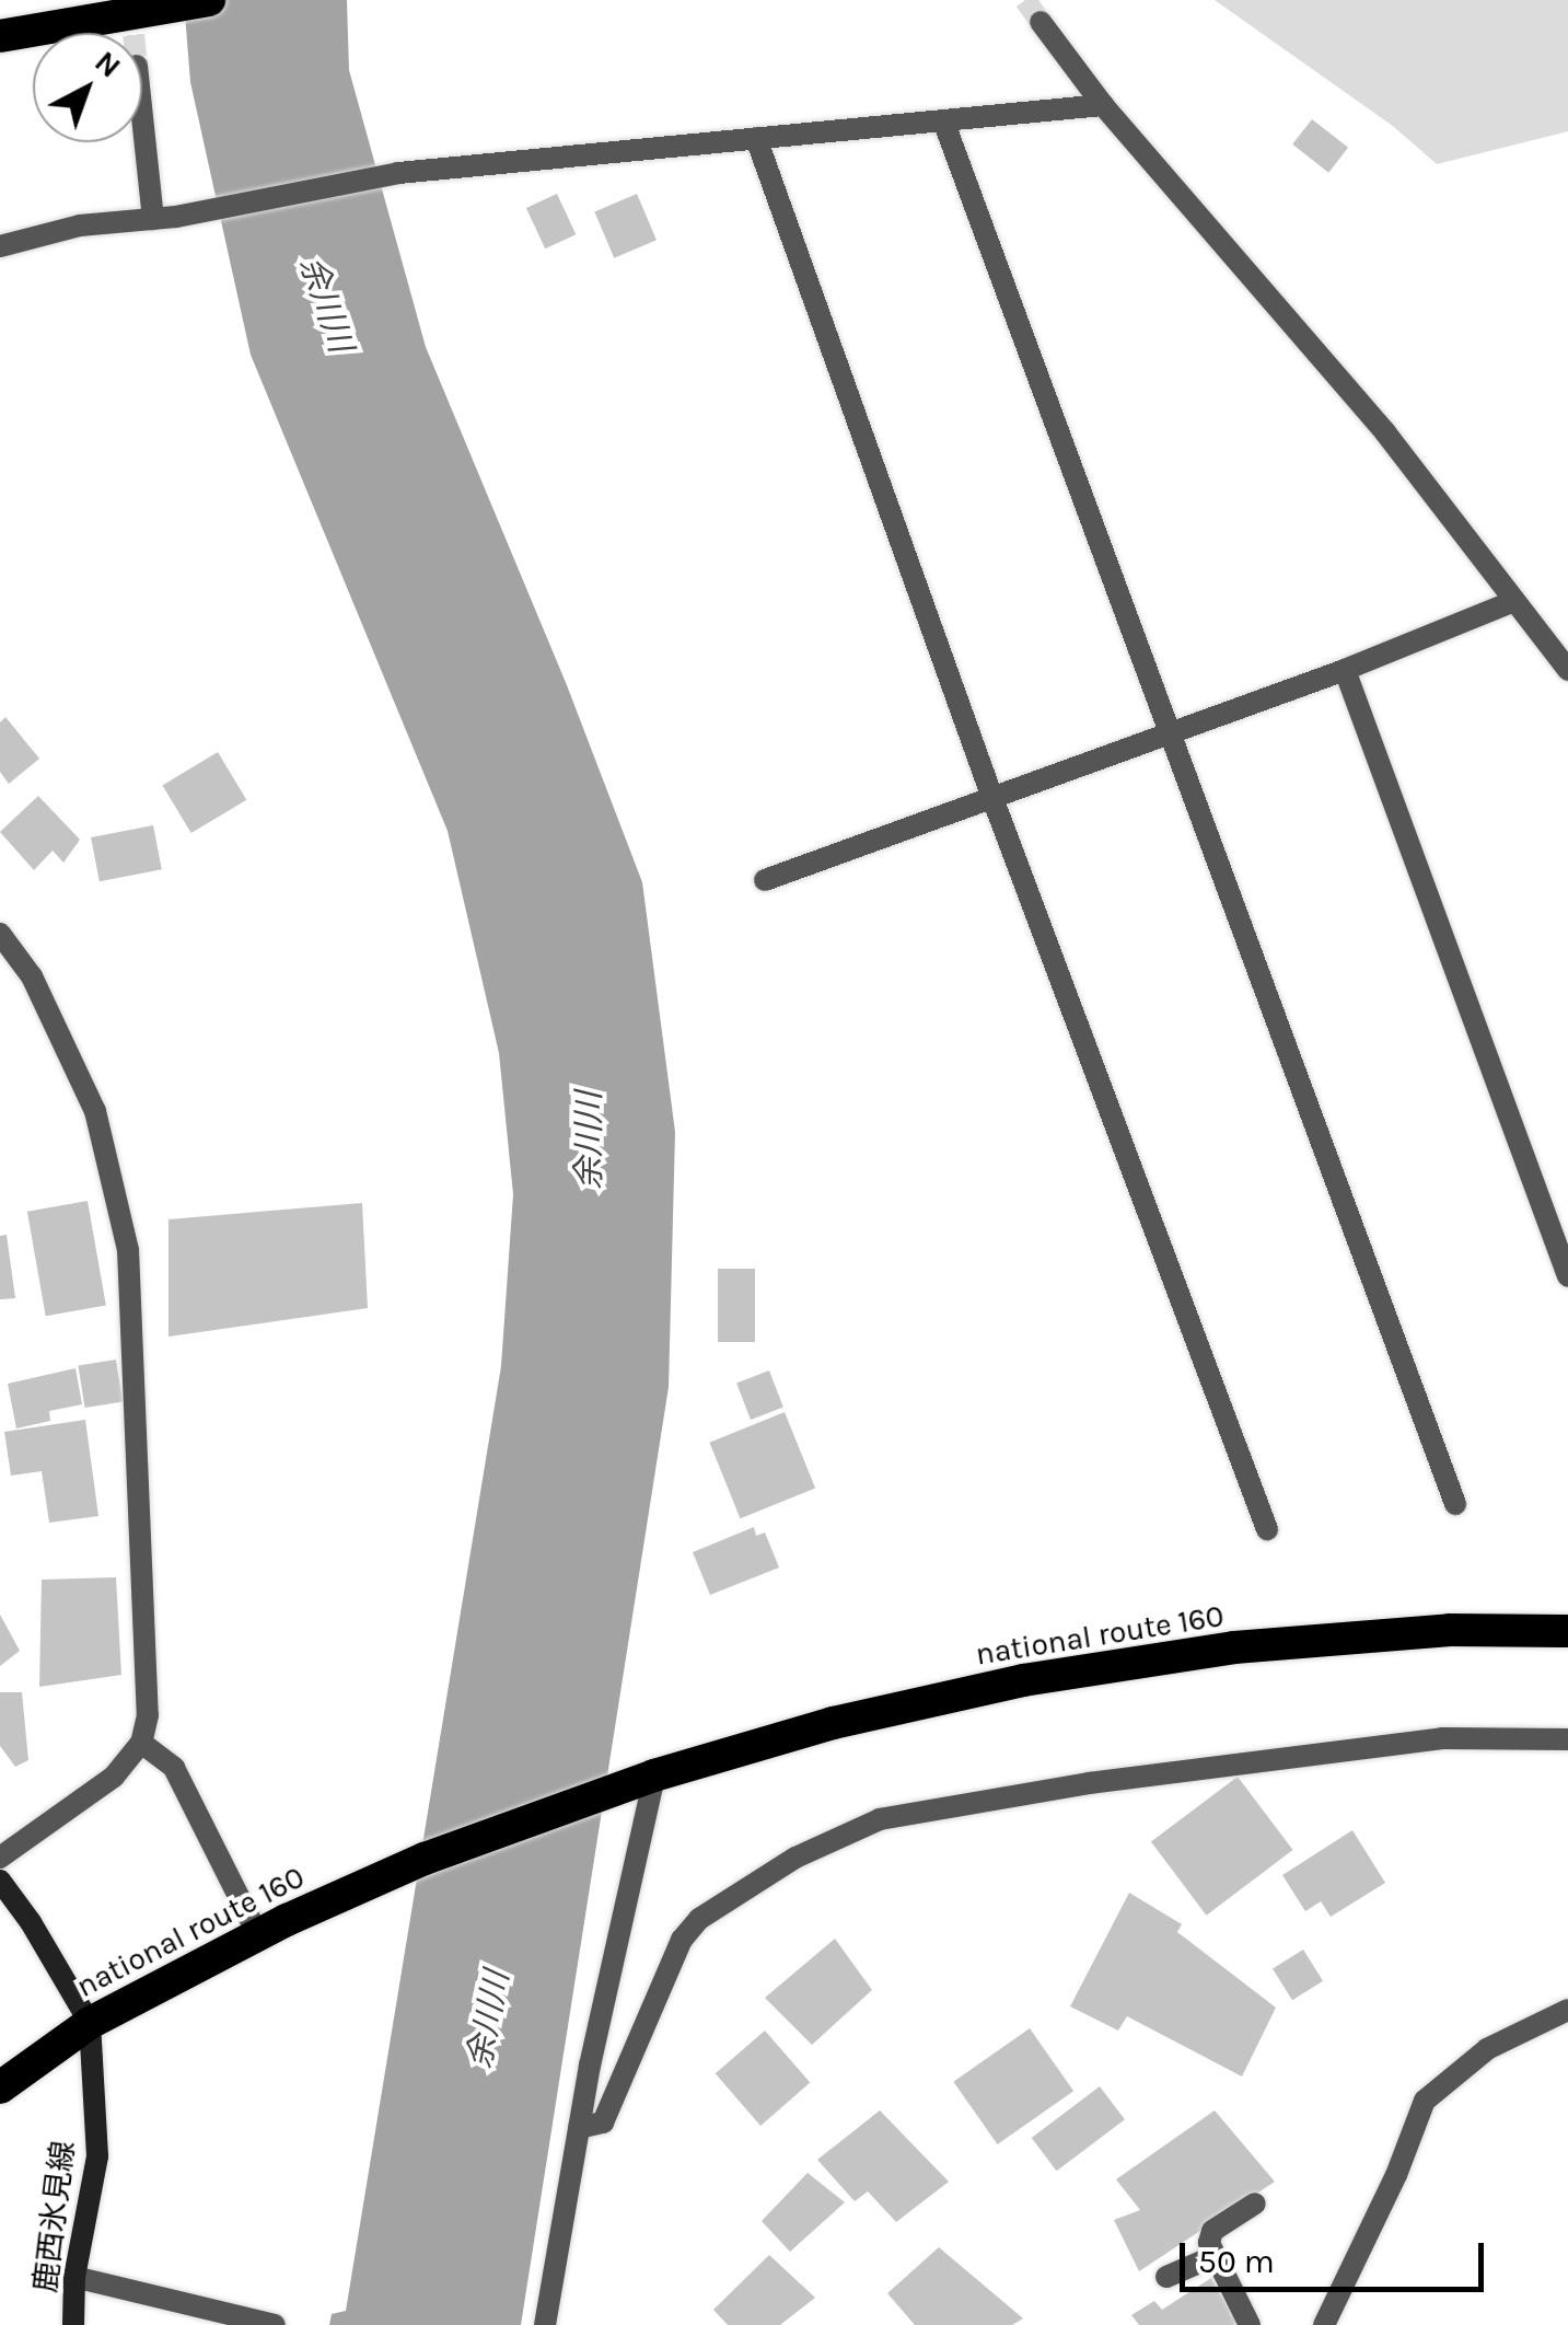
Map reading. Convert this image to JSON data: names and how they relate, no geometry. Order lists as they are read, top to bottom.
{
  "streets": {
    "highway": ["national route 160"],
    "main road": ["鹿西氷見線"]
  },
  "crossings": [
    ["national route 160", "鹿西氷見線"]
  ],
  "water": ["余川川"],
  "scale_bar": "50 m",
  "north": "top right"
}
